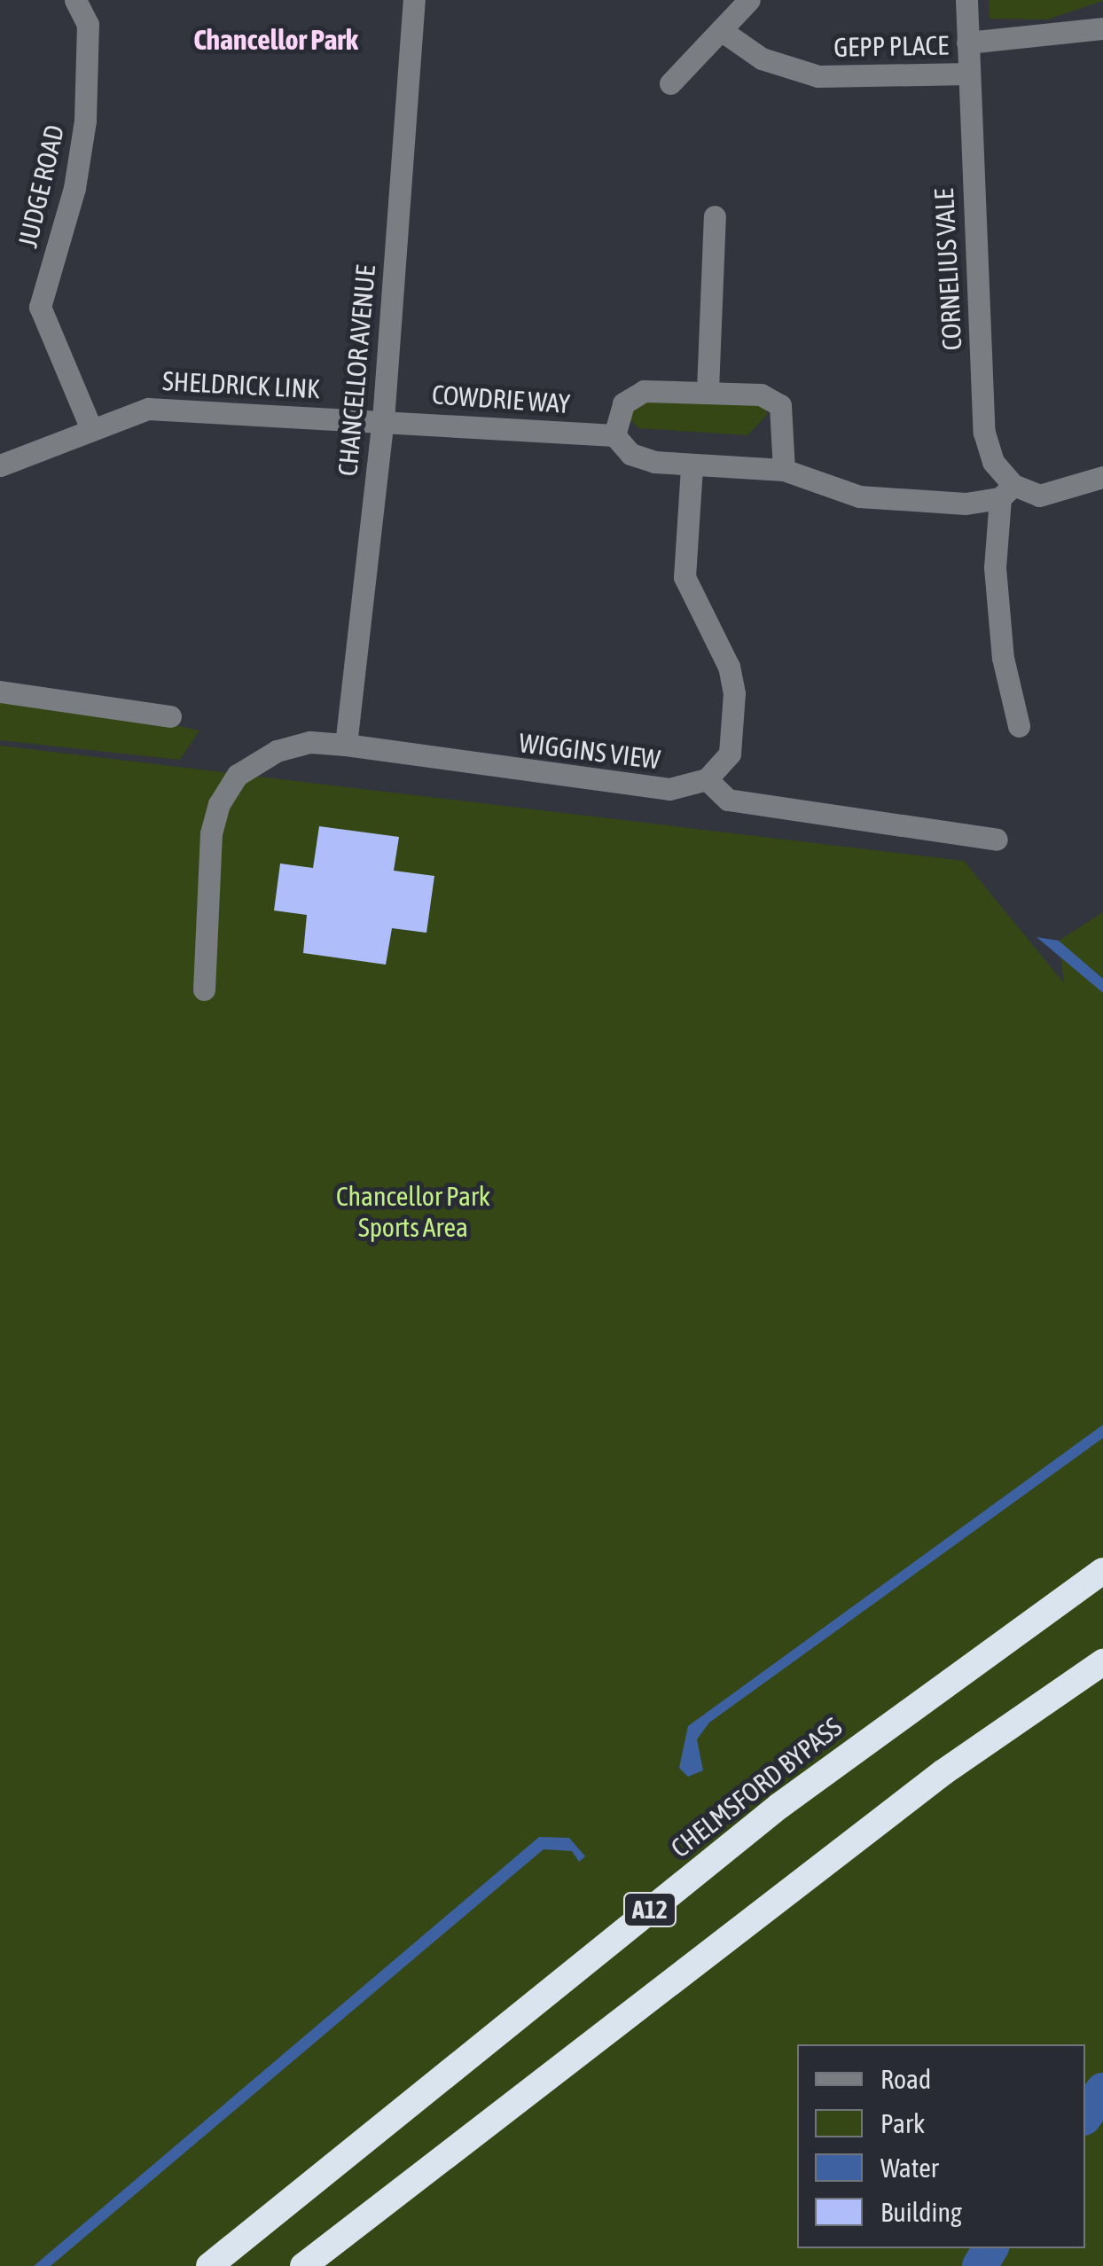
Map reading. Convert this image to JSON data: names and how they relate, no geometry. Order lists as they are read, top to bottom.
{
  "streets": {
    "highway": ["CHELMSFORD BYPASS", "A12"],
    "street": [
      "GEPP PLACE",
      "JUDGE ROAD",
      "CORNELIUS VALE",
      "CHANCELLOR AVENUE",
      "SHELDRICK LINK",
      "COWDRIE WAY",
      "WIGGINS VIEW"
    ]
  },
  "crossings": [
    ["GEPP PLACE", "CORNELIUS VALE"],
    ["JUDGE ROAD", "SHELDRICK LINK"],
    ["CHANCELLOR AVENUE", "SHELDRICK LINK"],
    ["CHANCELLOR AVENUE", "COWDRIE WAY"],
    ["CHANCELLOR AVENUE", "WIGGINS VIEW"],
    ["SHELDRICK LINK", "COWDRIE WAY"]
  ],
  "districts": ["Chancellor Park"],
  "parks": ["Chancellor Park Sports Area"],
  "legend": [
    "Road",
    "Park",
    "Water",
    "Building"
  ]
}
